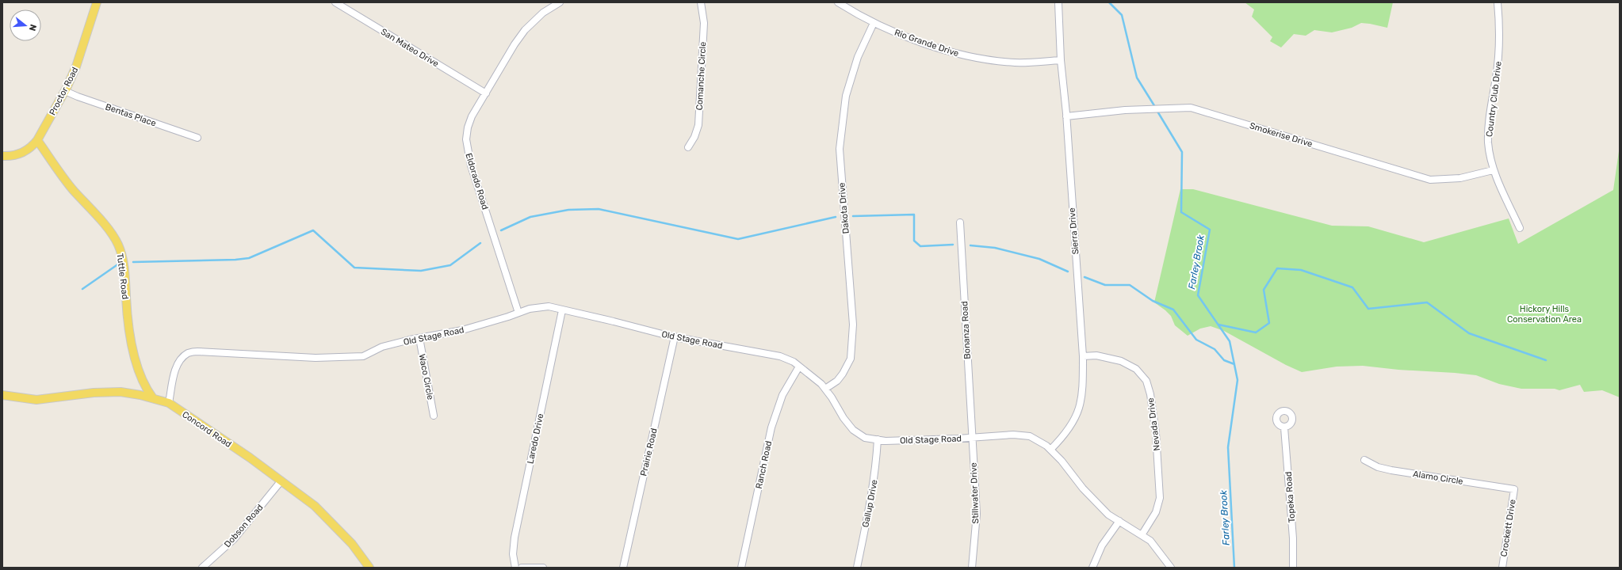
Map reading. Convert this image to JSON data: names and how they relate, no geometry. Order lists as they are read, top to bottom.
{
  "streets": {
    "main road": ["Proctor Road", "Tuttle Road", "Concord Road"],
    "street": [
      "Rio Grande Drive",
      "San Mateo Drive",
      "Comanche Circle",
      "Country Club Drive",
      "Bentas Place",
      "Smokerise Drive",
      "Eldorado Road",
      "Dakota Drive",
      "Sierra Drive",
      "Bonanza Road",
      "Old Stage Road",
      "Waco Circle",
      "Nevada Drive",
      "Laredo Drive",
      "Prairie Road",
      "Ranch Road",
      "Alamo Circle",
      "Stillwater Drive",
      "Topeka Road",
      "Gallup Drive",
      "Dobson Road",
      "Crockett Drive"
    ]
  },
  "crossings": [
    ["Rio Grande Drive", "Dakota Drive"],
    ["Rio Grande Drive", "Sierra Drive"],
    ["San Mateo Drive", "Eldorado Road"],
    ["Proctor Road", "Bentas Place"],
    ["Proctor Road", "Tuttle Road"],
    ["Country Club Drive", "Smokerise Drive"],
    ["Smokerise Drive", "Sierra Drive"],
    ["Eldorado Road", "Old Stage Road"],
    ["Dakota Drive", "Old Stage Road"],
    ["Sierra Drive", "Old Stage Road"],
    ["Sierra Drive", "Nevada Drive"],
    ["Tuttle Road", "Concord Road"],
    ["Bonanza Road", "Old Stage Road"],
    ["Bonanza Road", "Stillwater Drive"],
    ["Old Stage Road", "Waco Circle"],
    ["Old Stage Road", "Nevada Drive"],
    ["Old Stage Road", "Concord Road"],
    ["Old Stage Road", "Laredo Drive"],
    ["Old Stage Road", "Prairie Road"],
    ["Old Stage Road", "Ranch Road"],
    ["Old Stage Road", "Stillwater Drive"],
    ["Old Stage Road", "Gallup Drive"],
    ["Concord Road", "Dobson Road"],
    ["Alamo Circle", "Crockett Drive"]
  ],
  "water": ["Farley Brook"],
  "parks": ["Hickory Hills Conservation Area"],
  "north": "right"
}
